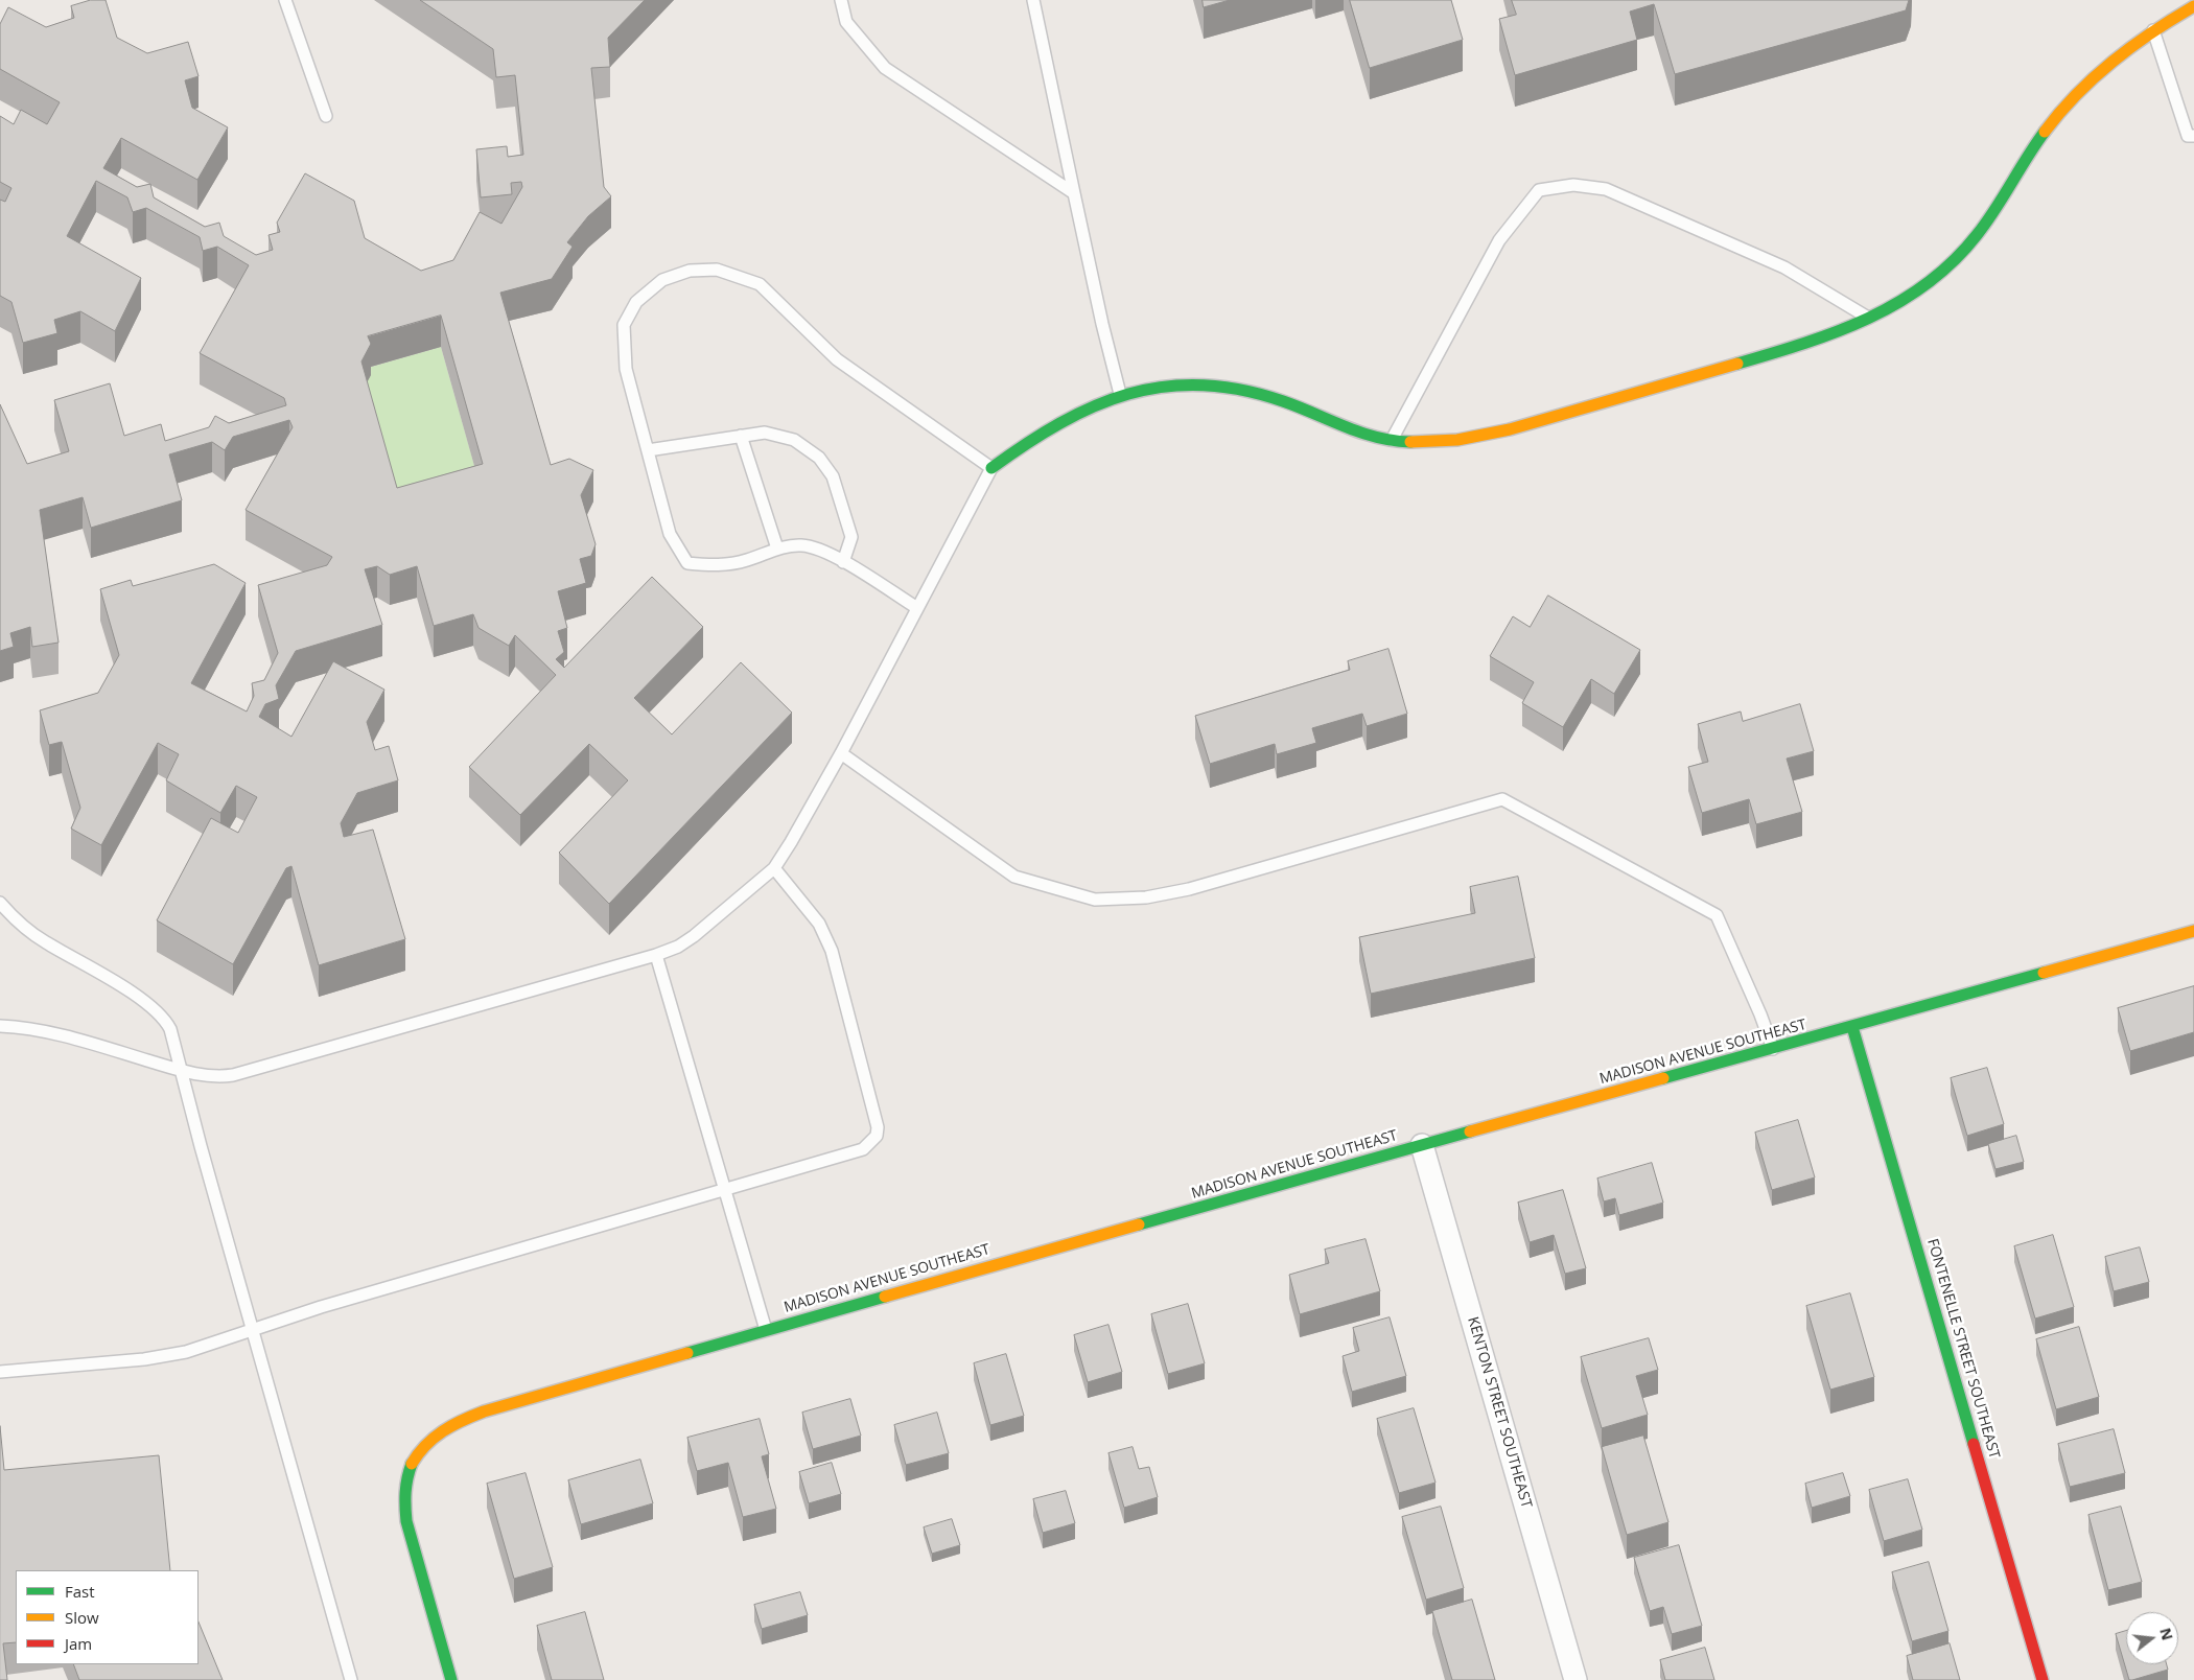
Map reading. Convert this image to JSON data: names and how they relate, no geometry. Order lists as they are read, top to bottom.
{
  "streets": {
    "street": ["MADISON AVENUE SOUTHEAST", "FONTENELLE STREET SOUTHEAST", "KENTON STREET SOUTHEAST"]
  },
  "crossings": [
    ["MADISON AVENUE SOUTHEAST", "FONTENELLE STREET SOUTHEAST"],
    ["MADISON AVENUE SOUTHEAST", "KENTON STREET SOUTHEAST"]
  ],
  "legend": ["Fast", "Slow", "Jam"],
  "north": "right"
}
